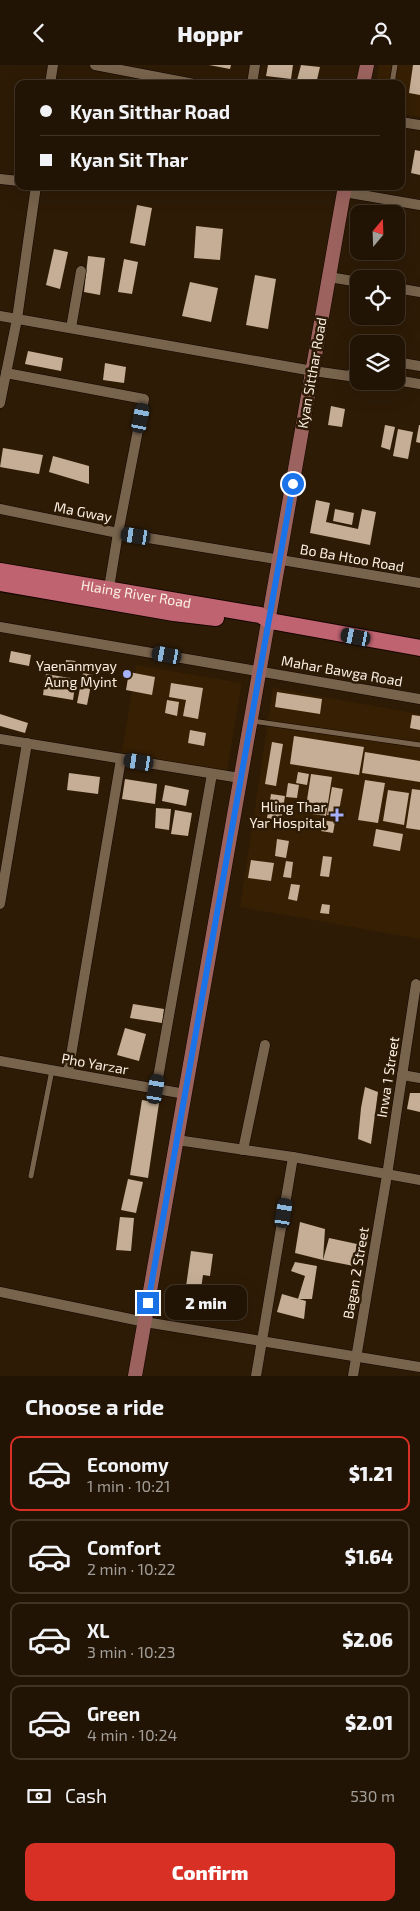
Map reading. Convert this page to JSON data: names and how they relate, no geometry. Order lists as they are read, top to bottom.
{
  "streets": {
    "main road": ["Kyan Sitthar Road", "Hlaing River Road"],
    "street": [
      "Ma Gway",
      "Bo Ba Htoo Road",
      "Mahar Bawga Road",
      "Pho Yarzar",
      "Inwa 1 Street",
      "Bagan 2 Street"
    ]
  },
  "crossings": [
    ["Kyan Sitthar Road", "Ma Gway"],
    ["Kyan Sitthar Road", "Bo Ba Htoo Road"],
    ["Kyan Sitthar Road", "Hlaing River Road"],
    ["Kyan Sitthar Road", "Mahar Bawga Road"],
    ["Kyan Sitthar Road", "Pho Yarzar"],
    ["Ma Gway", "Bo Ba Htoo Road"],
    ["Inwa 1 Street", "Bagan 2 Street"]
  ],
  "places": {
    "other": ["Yaenanmyay Aung Myint"],
    "health": ["Hling Thar Yar Hospital"]
  },
  "north": "top",
  "page": {
    "header": "Hoppr",
    "banner": ["Kyan Sitthar Road", "Kyan Sit Thar"],
    "bubble": "2 min",
    "heading": "Choose a ride",
    "list": [
      {
        "name": "Economy",
        "note": "1 min · 10:21",
        "value": "$1.21"
      },
      {
        "name": "Comfort",
        "note": "2 min · 10:22",
        "value": "$1.64"
      },
      {
        "name": "XL",
        "note": "3 min · 10:23",
        "value": "$2.06"
      },
      {
        "name": "Green",
        "note": "4 min · 10:24",
        "value": "$2.01"
      }
    ],
    "pay": ["Cash", "530 m"],
    "buttons": "Confirm"
  }
}
